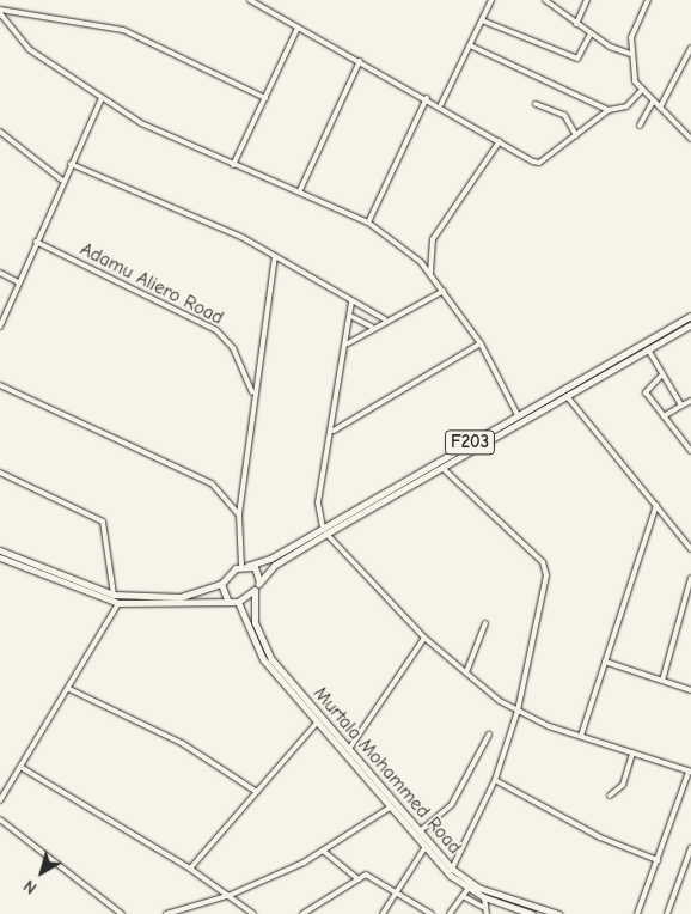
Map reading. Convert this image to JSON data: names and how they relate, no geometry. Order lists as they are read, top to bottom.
{
  "streets": {
    "main road": ["F203", "Murtala Mohammed Road"],
    "street": ["Adamu Aliero Road"]
  },
  "crossings": [
    ["F203", "Murtala Mohammed Road"]
  ],
  "north": "bottom left"
}
